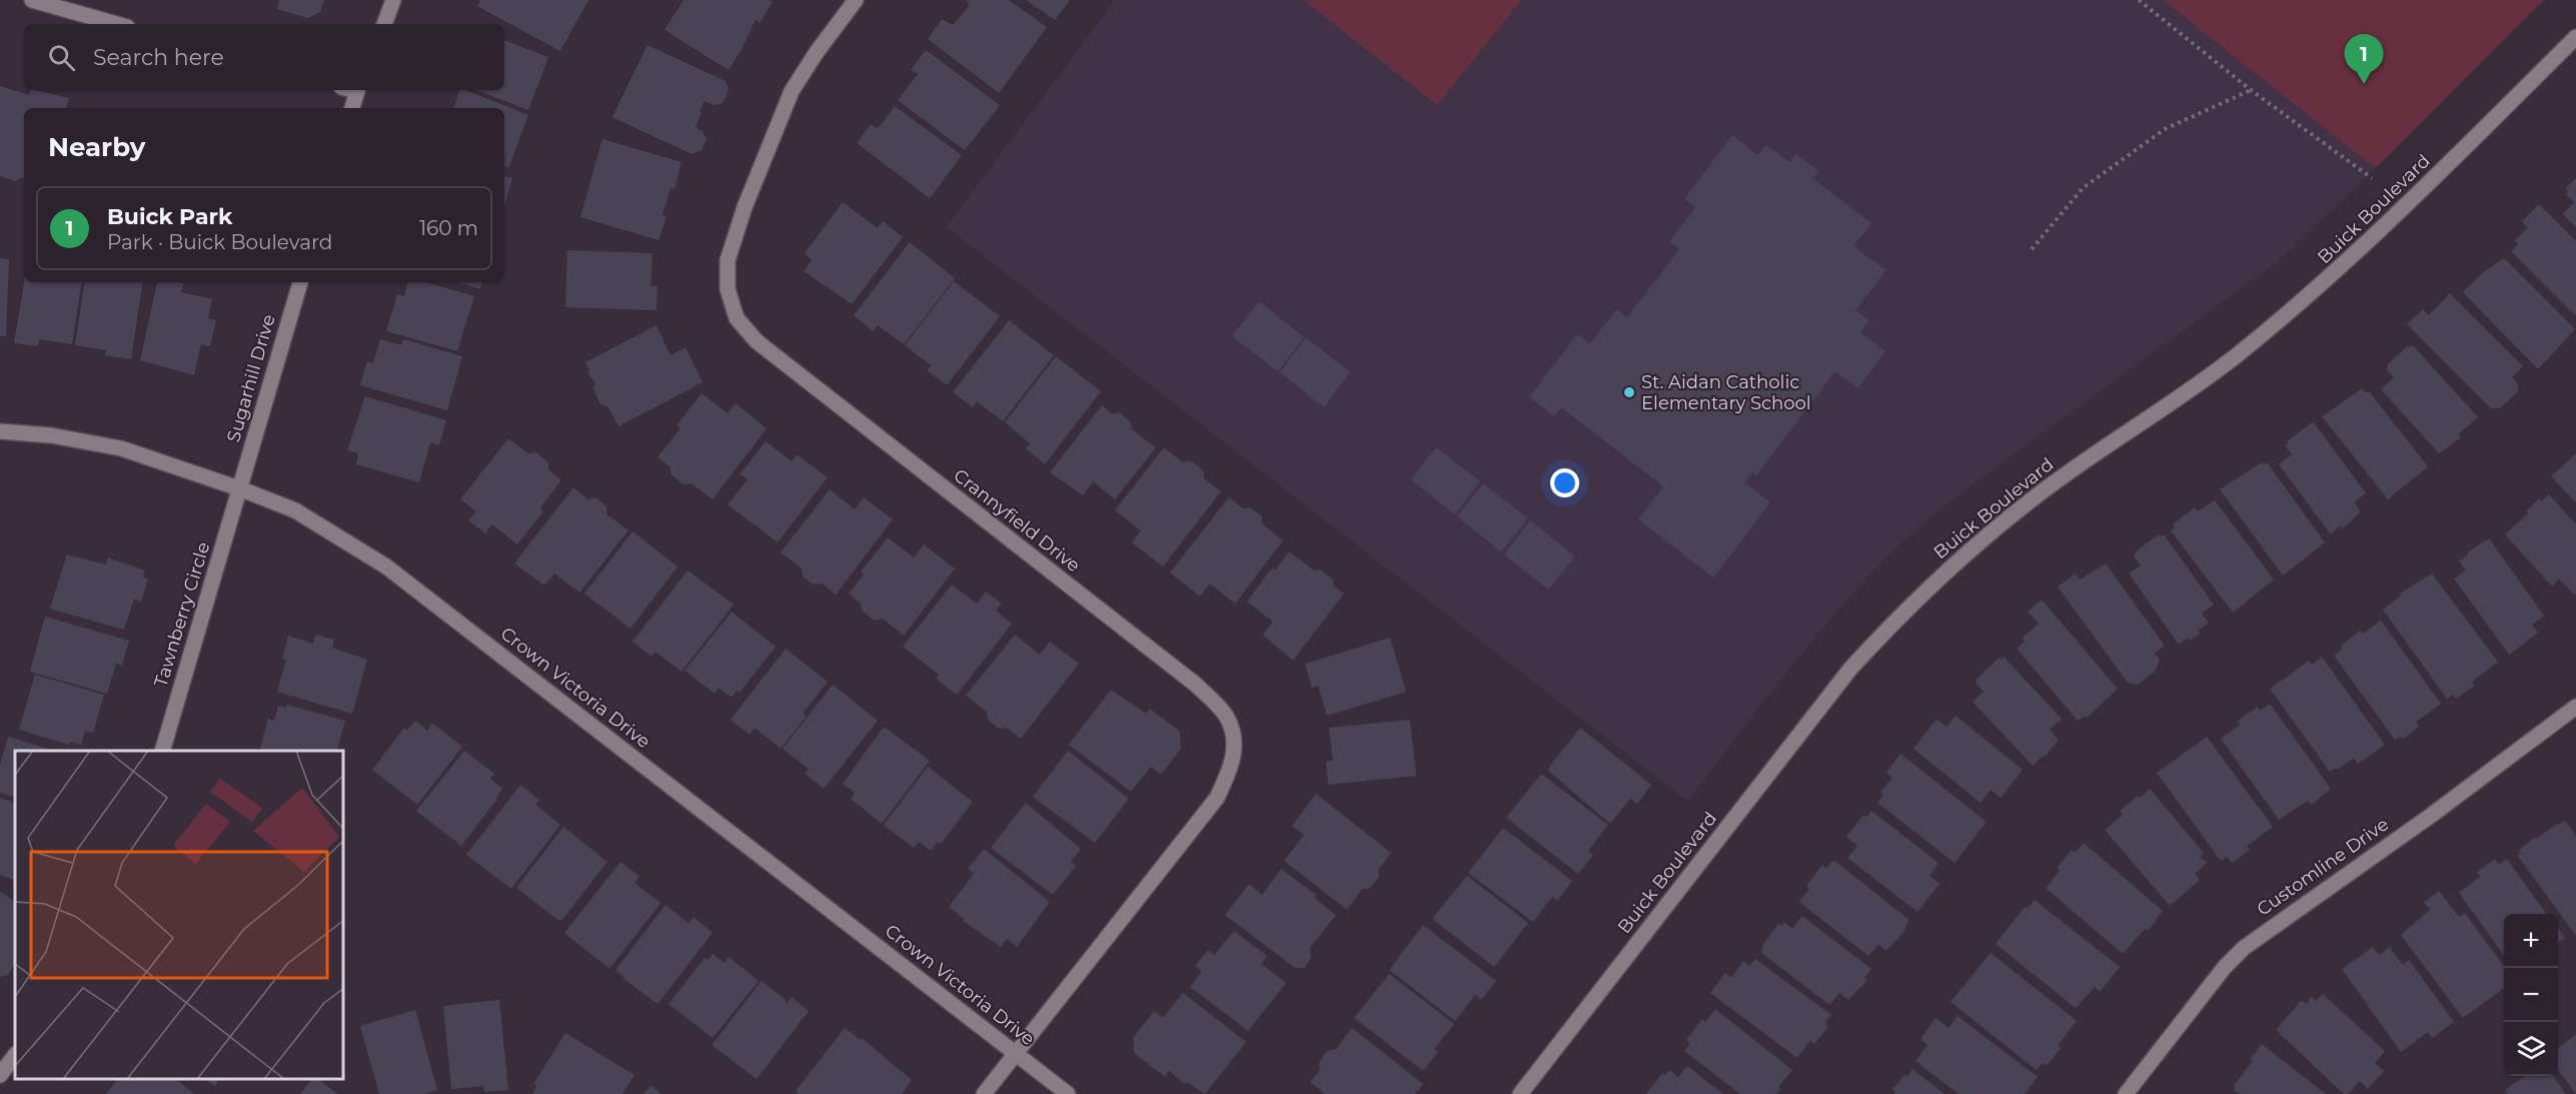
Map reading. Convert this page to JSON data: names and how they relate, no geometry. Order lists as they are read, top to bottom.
{
  "streets": {
    "street": [
      "Buick Boulevard",
      "Sugarhill Drive",
      "Crannyfield Drive",
      "Tawnberry Circle",
      "Crown Victoria Drive",
      "Customline Drive"
    ]
  },
  "crossings": [
    ["Sugarhill Drive", "Tawnberry Circle"],
    ["Sugarhill Drive", "Crown Victoria Drive"],
    ["Crannyfield Drive", "Crown Victoria Drive"],
    ["Tawnberry Circle", "Crown Victoria Drive"]
  ],
  "places": ["St. Aidan Catholic Elementary School"],
  "page": {
    "search": "Search here",
    "pins": "1",
    "heading": "Nearby",
    "list": [
      {
        "mark": "1",
        "name": "Buick Park",
        "note": "Park · Buick Boulevard",
        "value": "160 m"
      }
    ],
    "map_buttons": ["+", "−"]
  }
}
